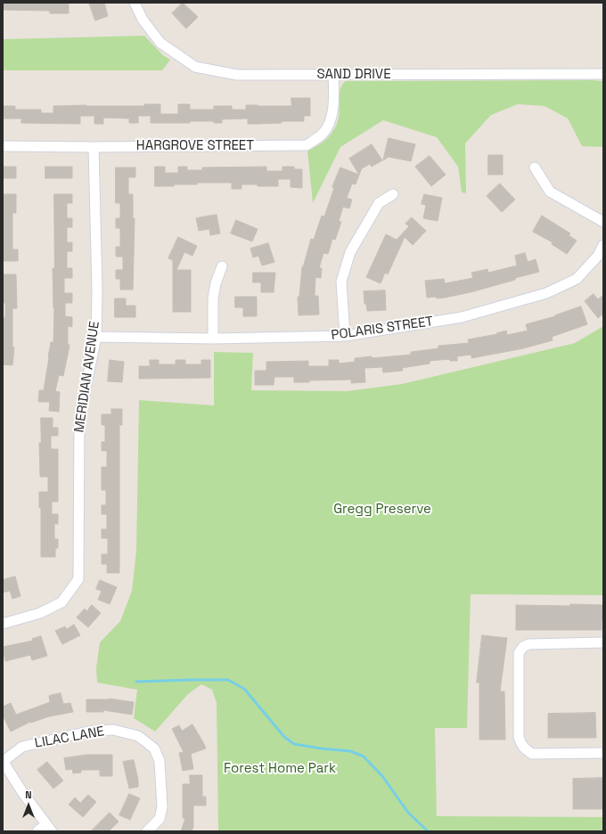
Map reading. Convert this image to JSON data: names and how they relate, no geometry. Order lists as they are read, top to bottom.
{
  "streets": {
    "street": [
      "SAND DRIVE",
      "HARGROVE STREET",
      "POLARIS STREET",
      "MERIDIAN AVENUE",
      "LILAC LANE"
    ]
  },
  "crossings": [
    ["SAND DRIVE", "HARGROVE STREET"],
    ["HARGROVE STREET", "MERIDIAN AVENUE"],
    ["POLARIS STREET", "MERIDIAN AVENUE"]
  ],
  "parks": ["Gregg Preserve", "Forest Home Park"],
  "north": "top"
}
